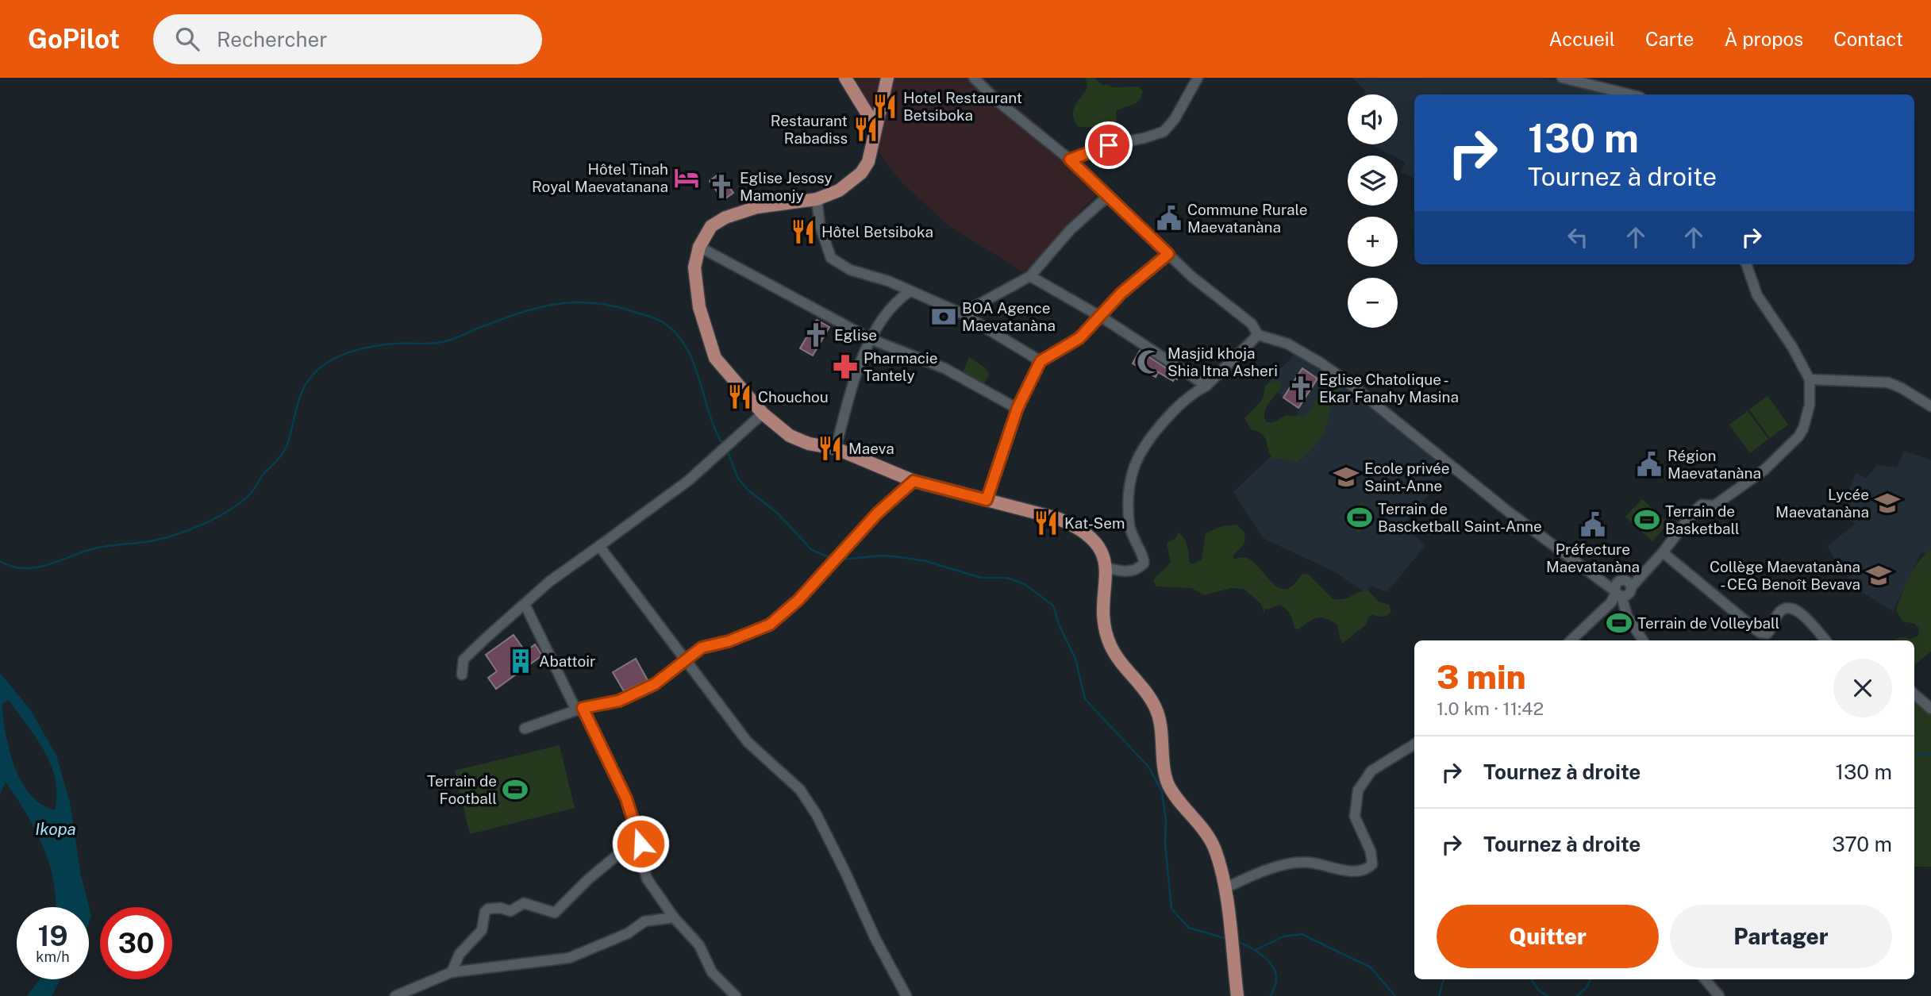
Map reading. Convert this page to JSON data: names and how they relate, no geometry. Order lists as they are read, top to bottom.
{
  "water": ["Ikopa"],
  "places": {
    "restaurant": [
      "Hotel Restaurant Betsiboka",
      "Restaurant Rabadiss",
      "Hôtel Betsiboka",
      "Chouchou",
      "Maeva",
      "Kat-Sem"
    ],
    "hotel": ["Hôtel Tinah Royal Maevatanana"],
    "church": ["Eglise Jesosy Mamonjy", "Eglise", "Eglise Chatolique - Ekar Fanahy Masina"],
    "public building": ["Commune Rurale Maevatanàna", "Région Maevatanàna", "Préfecture Maevatanàna"],
    "bank": ["BOA Agence Maevatanàna"],
    "mosque": ["Masjid khoja Shia Itna Asheri"],
    "pharmacy": ["Pharmacie Tantely"],
    "school or university": ["Ecole privée Saint-Anne", "Lycée Maevatanàna", "Collège Maevatanàna - CEG Benoît Bevava"],
    "sports": [
      "Terrain de Bascketball Saint-Anne",
      "Terrain de Basketball",
      "Terrain de Volleyball",
      "Terrain de Football"
    ],
    "building": ["Abattoir"]
  },
  "page": {
    "header": "GoPilot",
    "search": "Rechercher",
    "nav": [
      "Accueil",
      "Carte",
      "À propos",
      "Contact"
    ],
    "map_buttons": ["+", "−"],
    "turn": ["130 m", "Tournez à droite"],
    "heading": ["3 min", "1.0 km · 11:42"],
    "list": [
      {
        "name": "Tournez à droite",
        "value": "130 m"
      },
      {
        "name": "Tournez à droite",
        "value": "370 m"
      }
    ],
    "buttons": ["Quitter", "Partager"],
    "speed": "19 km/h",
    "limit": "30"
  }
}
